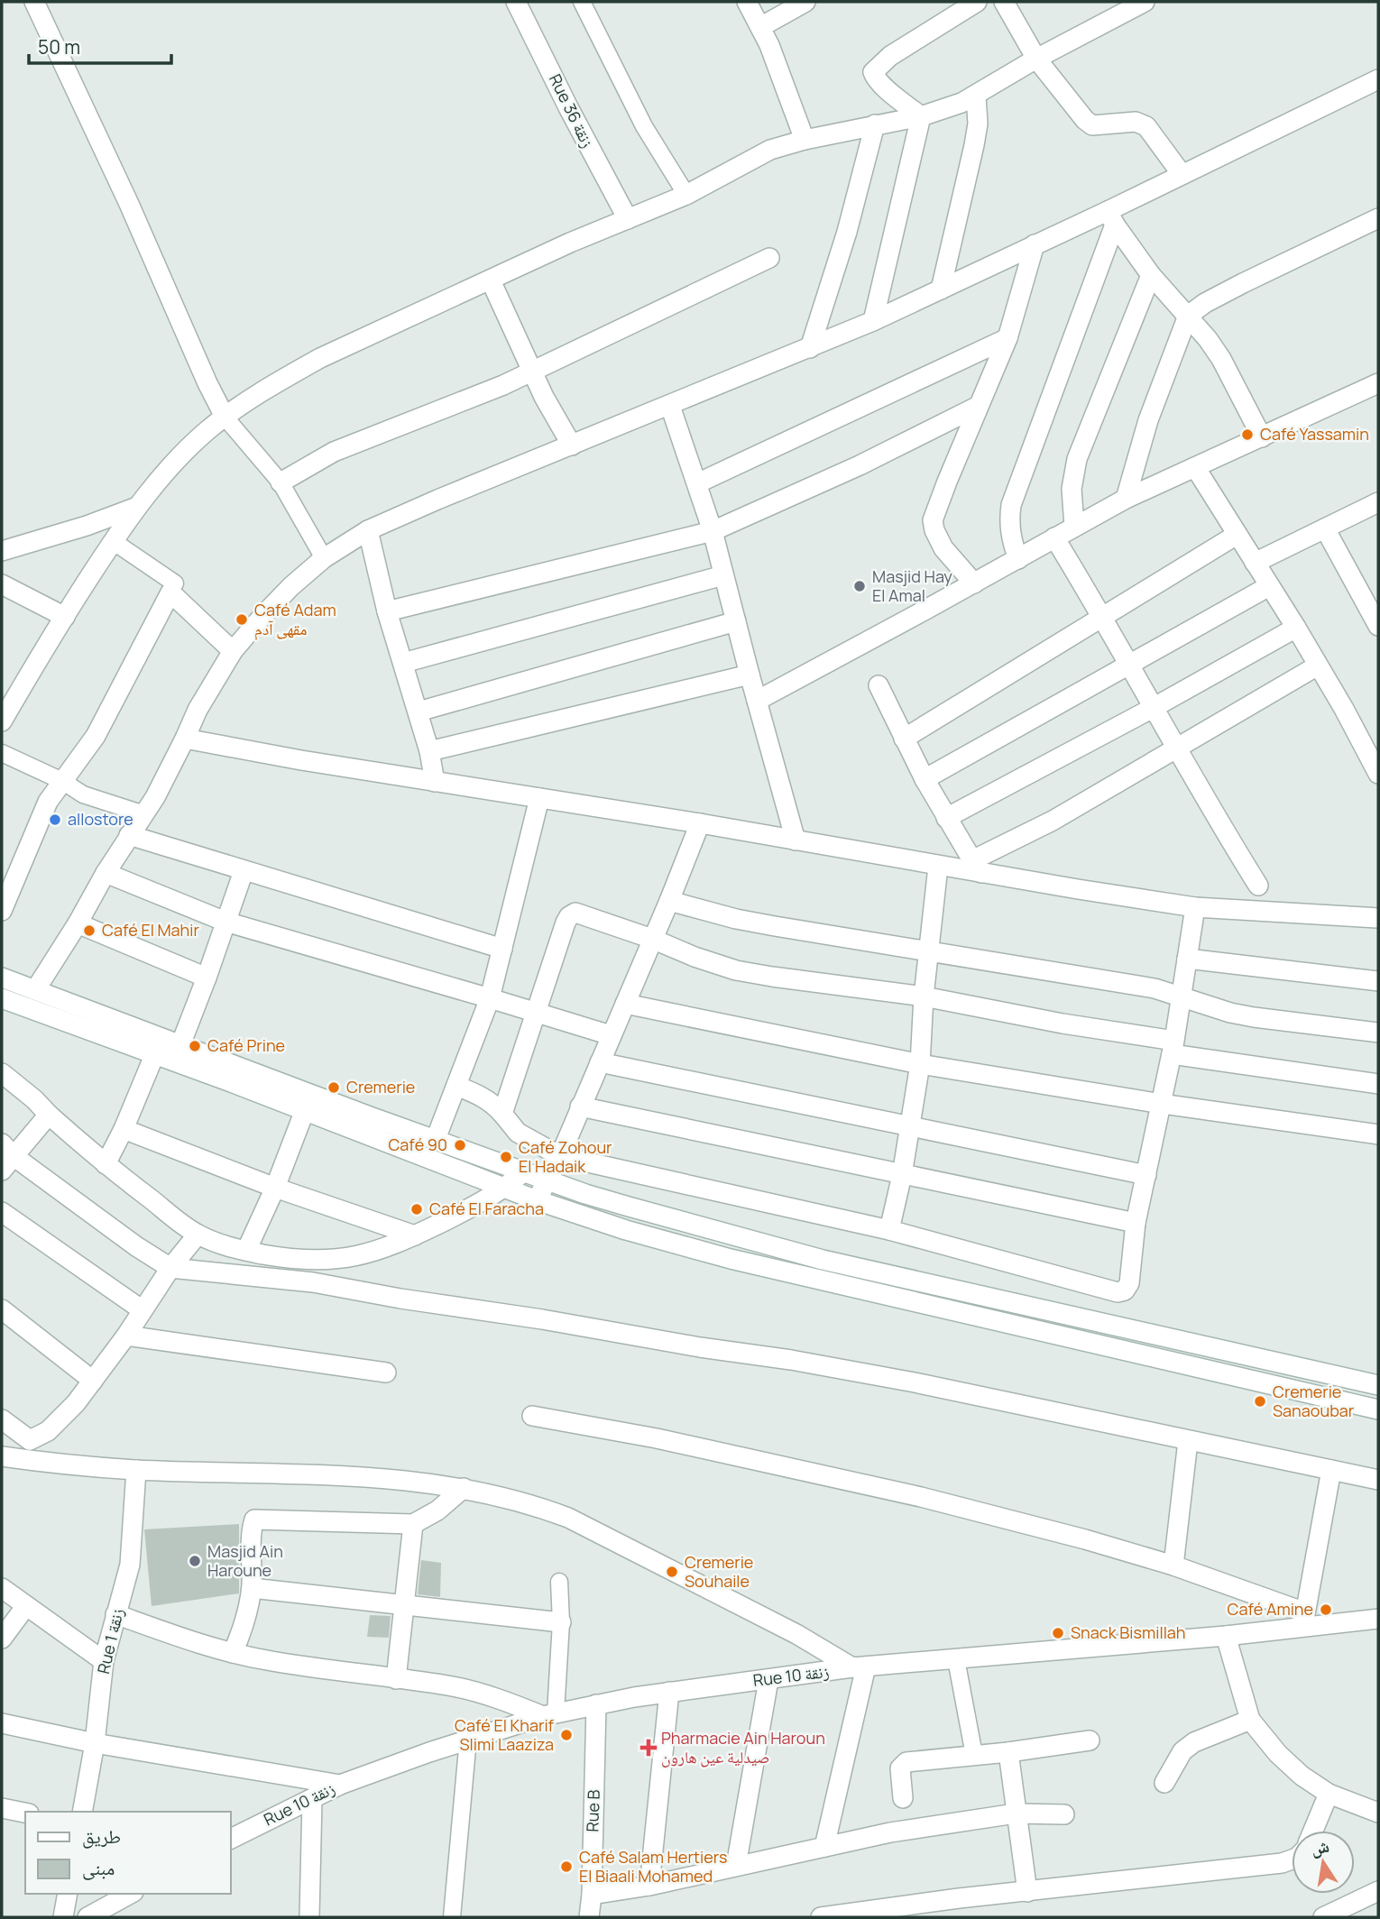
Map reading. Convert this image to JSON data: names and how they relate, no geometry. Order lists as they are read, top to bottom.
{
  "streets": {
    "street": [
      "Rue 36 زنقة",
      "Rue 1 زنقة",
      "Rue 10 زنقة",
      "Rue B"
    ]
  },
  "crossings": [
    ["Rue 10 زنقة", "Rue B"]
  ],
  "places": {
    "other": [
      "Café Yassamin",
      "Masjid Hay El Amal",
      "Café Adam مقهى آدم",
      "allostore",
      "Café El Mahir",
      "Café Prine",
      "Cremerie",
      "Café 90",
      "Café Zohour El Hadaik",
      "Café El Faracha",
      "Cremerie Sanaoubar",
      "Masjid Ain Haroune",
      "Cremerie Souhaile",
      "Café Amine",
      "Snack Bismillah",
      "Café El Kharif Slimi Laaziza",
      "Café Salam Hertiers El Biaali Mohamed"
    ],
    "health": ["Pharmacie Ain Haroun صيدلية عين هارون"]
  },
  "legend": ["طريق", "مبنى"],
  "scale_bar": "50 m",
  "north": "top"
}
